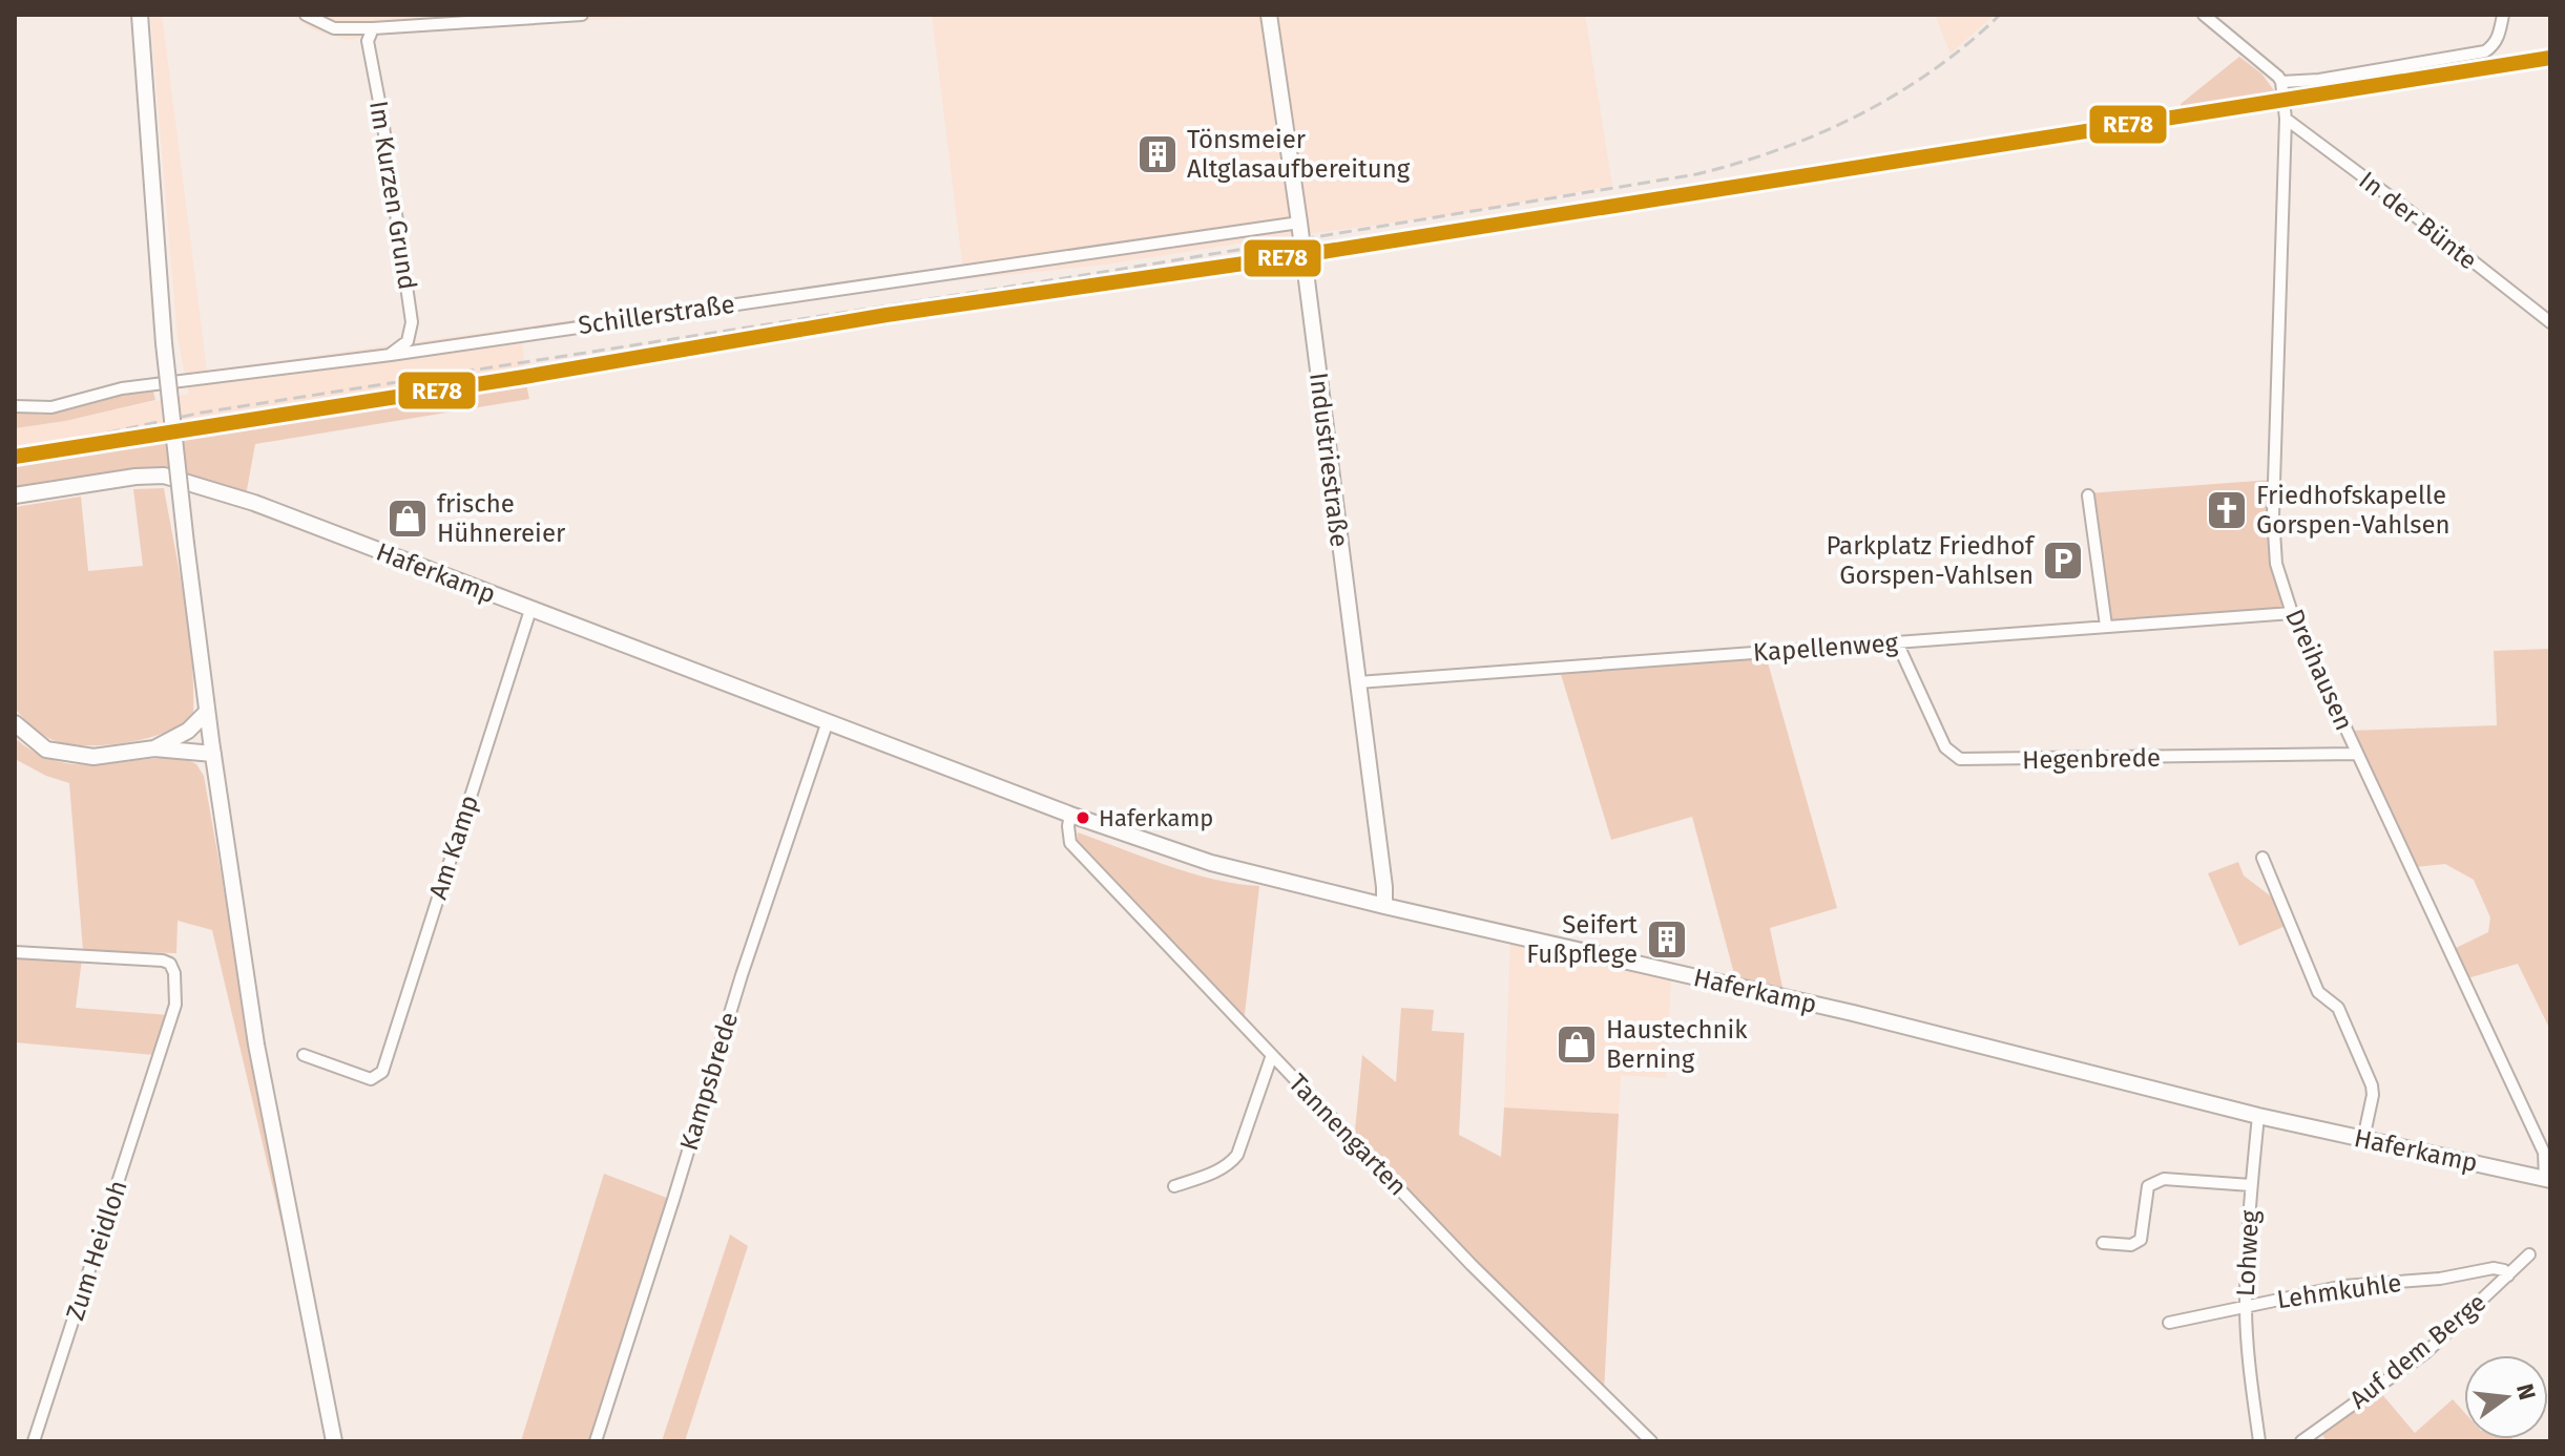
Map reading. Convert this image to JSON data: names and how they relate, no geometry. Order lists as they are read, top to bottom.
{
  "streets": {
    "street": [
      "Im Kurzen Grund",
      "In der Bünte",
      "Schillerstraße",
      "Industriestraße",
      "Haferkamp",
      "Kapellenweg",
      "Dreihausen",
      "Hegenbrede",
      "Am Kamp",
      "Kampsbrede",
      "Tannengarten",
      "Zum Heidloh",
      "Lohweg",
      "Lehmkuhle",
      "Auf dem Berge"
    ]
  },
  "crossings": [
    ["Im Kurzen Grund", "Schillerstraße"],
    ["In der Bünte", "Dreihausen"],
    ["Schillerstraße", "Industriestraße"],
    ["Industriestraße", "Haferkamp"],
    ["Industriestraße", "Kapellenweg"],
    ["Haferkamp", "Dreihausen"],
    ["Haferkamp", "Am Kamp"],
    ["Haferkamp", "Kampsbrede"],
    ["Haferkamp", "Tannengarten"],
    ["Haferkamp", "Lohweg"],
    ["Kapellenweg", "Dreihausen"],
    ["Kapellenweg", "Hegenbrede"],
    ["Dreihausen", "Hegenbrede"],
    ["Lohweg", "Lehmkuhle"],
    ["Lehmkuhle", "Auf dem Berge"]
  ],
  "places": {
    "building": ["Tönsmeier Altglasaufbereitung", "Seifert Fußpflege"],
    "church": ["Friedhofskapelle Gorspen-Vahlsen"],
    "shop": ["frische Hühnereier", "Haustechnik Berning"],
    "parking": ["Parkplatz Friedhof Gorspen-Vahlsen"],
    "other": ["Haferkamp"]
  },
  "lines": ["transit line RE78"],
  "north": "right"
}
